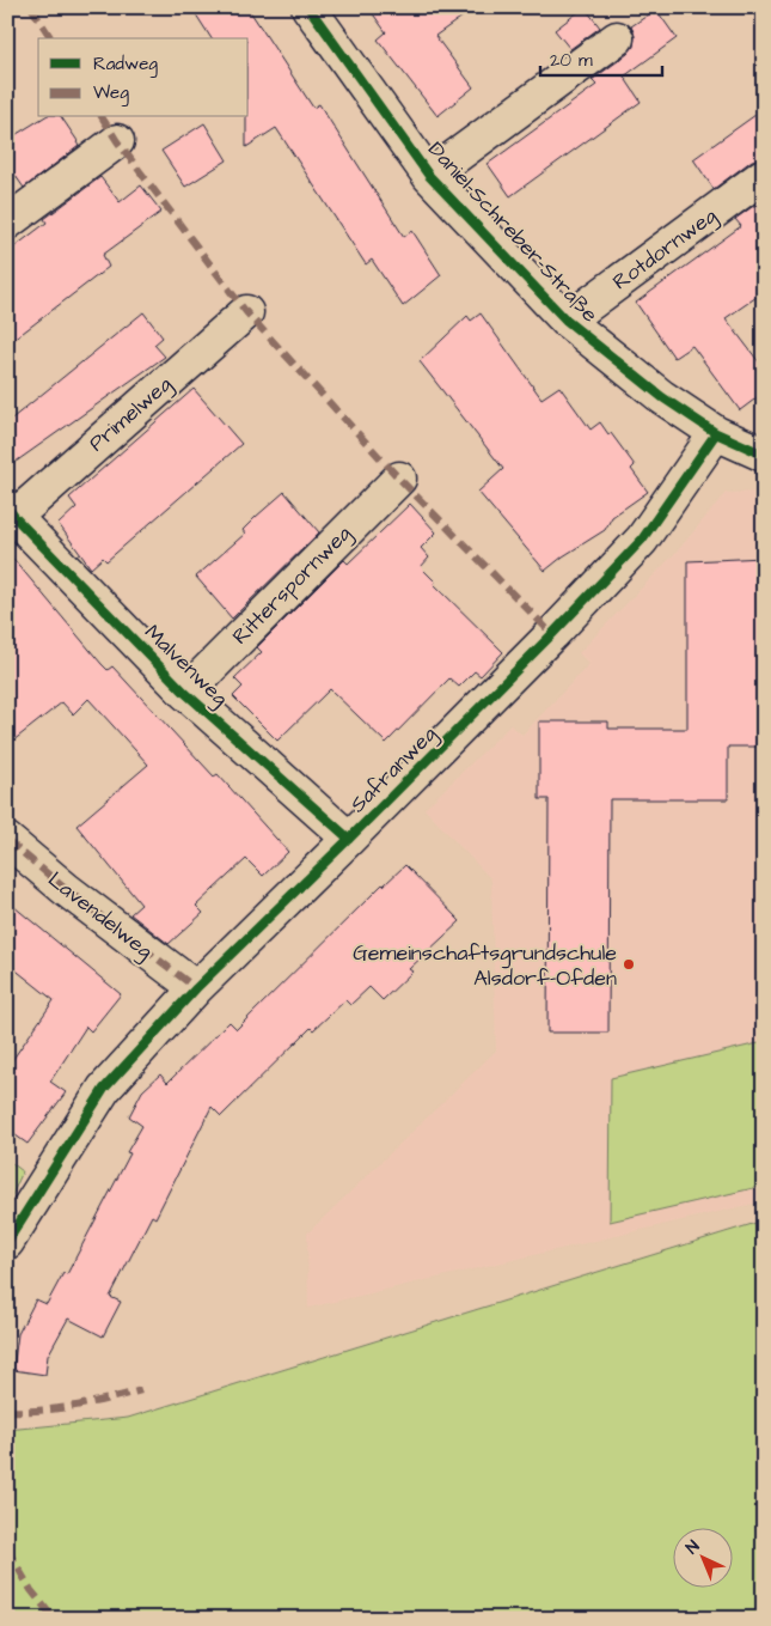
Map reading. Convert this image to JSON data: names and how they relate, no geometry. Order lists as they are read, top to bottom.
{
  "streets": {
    "street": [
      "Daniel-Schreber-Straße",
      "Rotdornweg",
      "Primelweg",
      "Ritterspornweg",
      "Malvenweg",
      "Safranweg",
      "Lavendelweg"
    ]
  },
  "crossings": [
    ["Daniel-Schreber-Straße", "Rotdornweg"],
    ["Daniel-Schreber-Straße", "Safranweg"],
    ["Primelweg", "Malvenweg"],
    ["Ritterspornweg", "Malvenweg"],
    ["Malvenweg", "Safranweg"],
    ["Safranweg", "Lavendelweg"]
  ],
  "places": ["Gemeinschaftsgrundschule Alsdorf-Ofden"],
  "legend": ["Radweg", "Weg"],
  "scale_bar": "20 m",
  "north": "top left"
}
